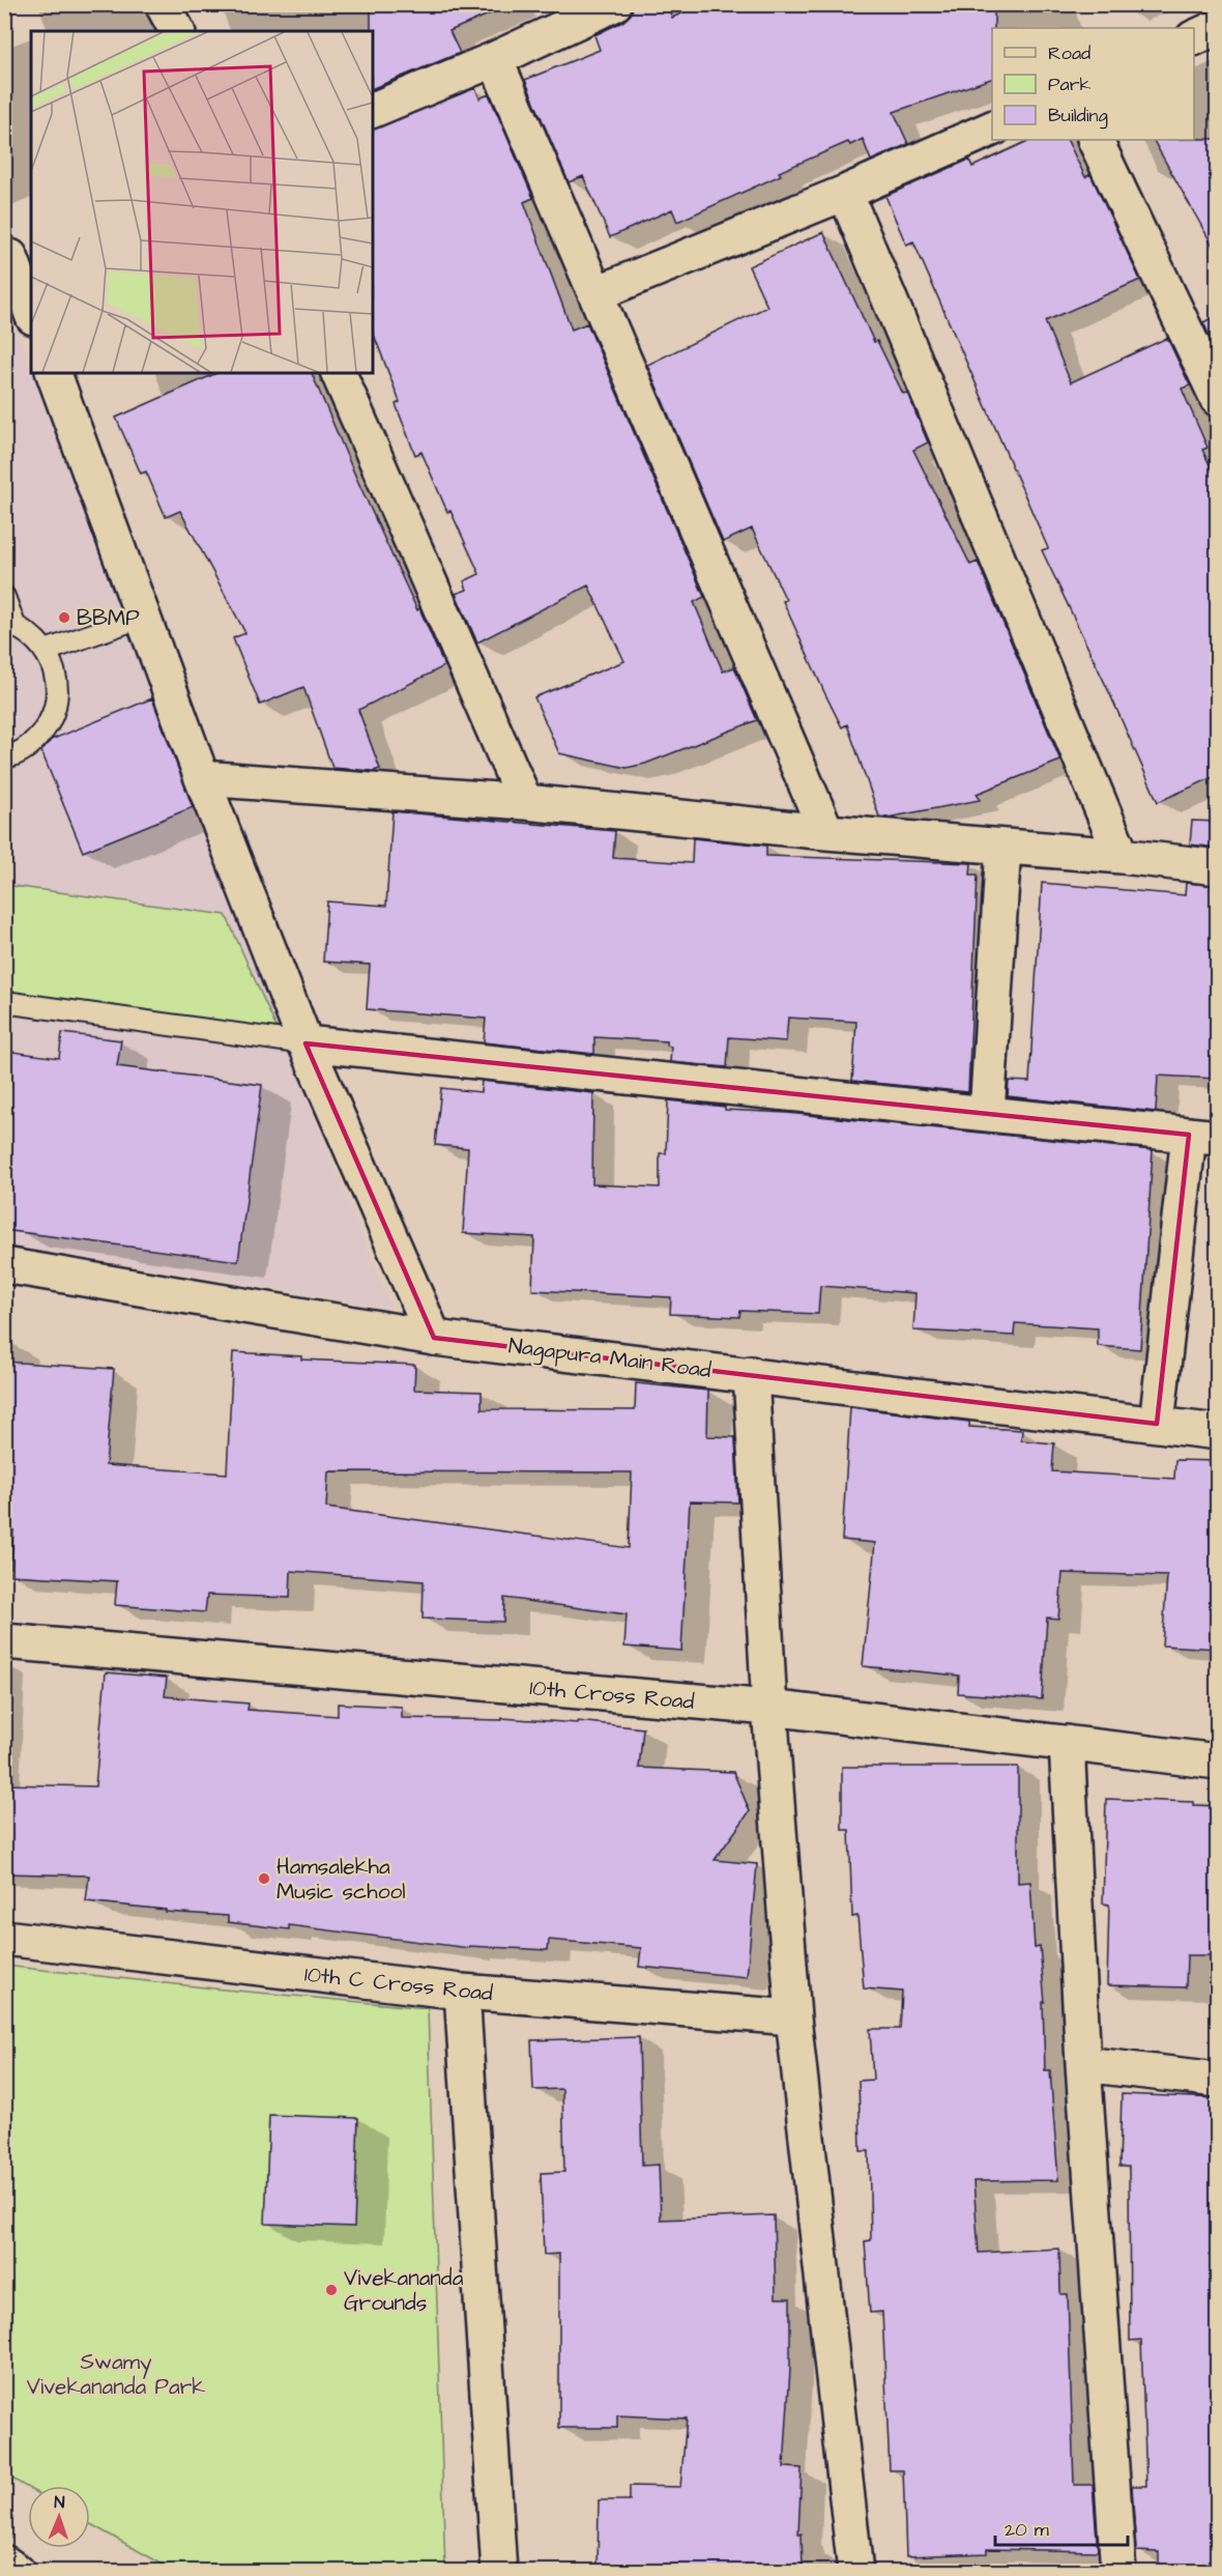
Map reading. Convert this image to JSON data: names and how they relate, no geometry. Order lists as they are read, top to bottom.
{
  "streets": {
    "street": ["Nagapura Main Road", "10th Cross Road", "10th C Cross Road"]
  },
  "parks": ["Swamy Vivekananda Park"],
  "places": ["BBMP", "Hamsalekha Music school", "Vivekananda Grounds"],
  "legend": ["Road", "Park", "Building"],
  "scale_bar": "20 m",
  "north": "top"
}
